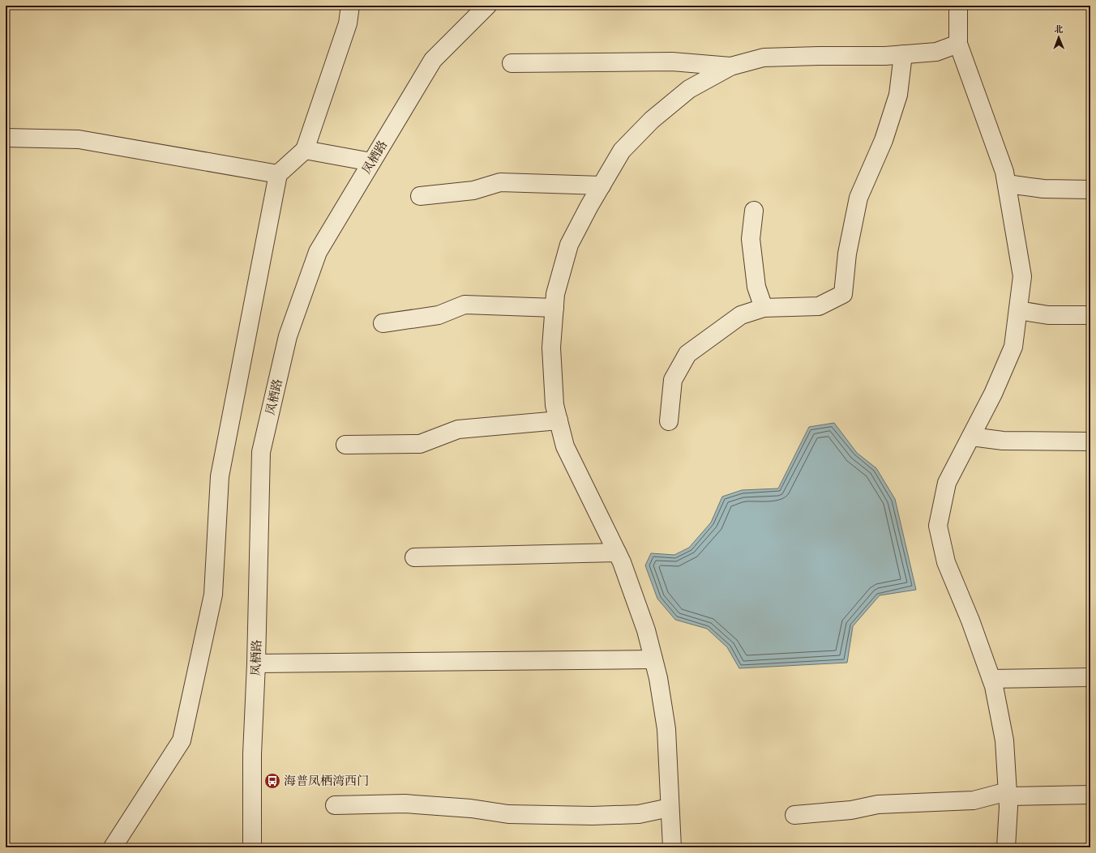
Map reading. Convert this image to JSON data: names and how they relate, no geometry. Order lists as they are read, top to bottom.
{
  "streets": {
    "street": ["凤栖路"]
  },
  "places": {
    "bus stop": ["海普凤栖湾西门"]
  },
  "north": "top"
}
